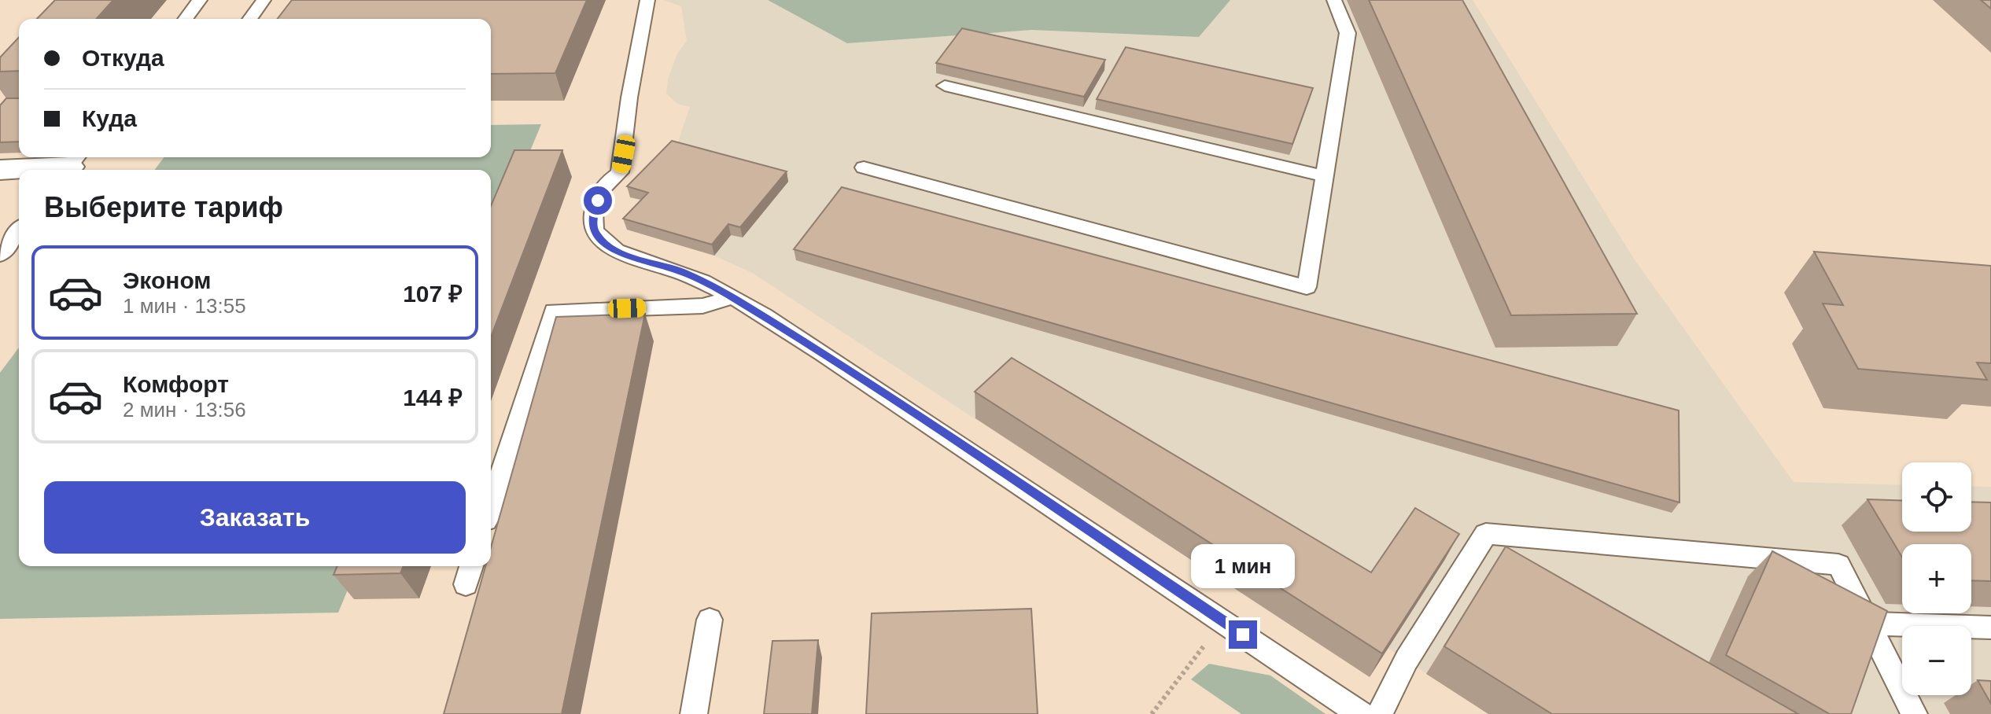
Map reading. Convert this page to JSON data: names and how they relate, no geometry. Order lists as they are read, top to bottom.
{
  "page": {
    "banner": ["Откуда", "Куда"],
    "heading": "Выберите тариф",
    "list": [
      {
        "name": "Эконом",
        "note": "1 мин · 13:55",
        "value": "107 ₽"
      },
      {
        "name": "Комфорт",
        "note": "2 мин · 13:56",
        "value": "144 ₽"
      }
    ],
    "map_buttons": ["+", "−"],
    "buttons": "Заказать",
    "bubble": "1 мин"
  }
}
